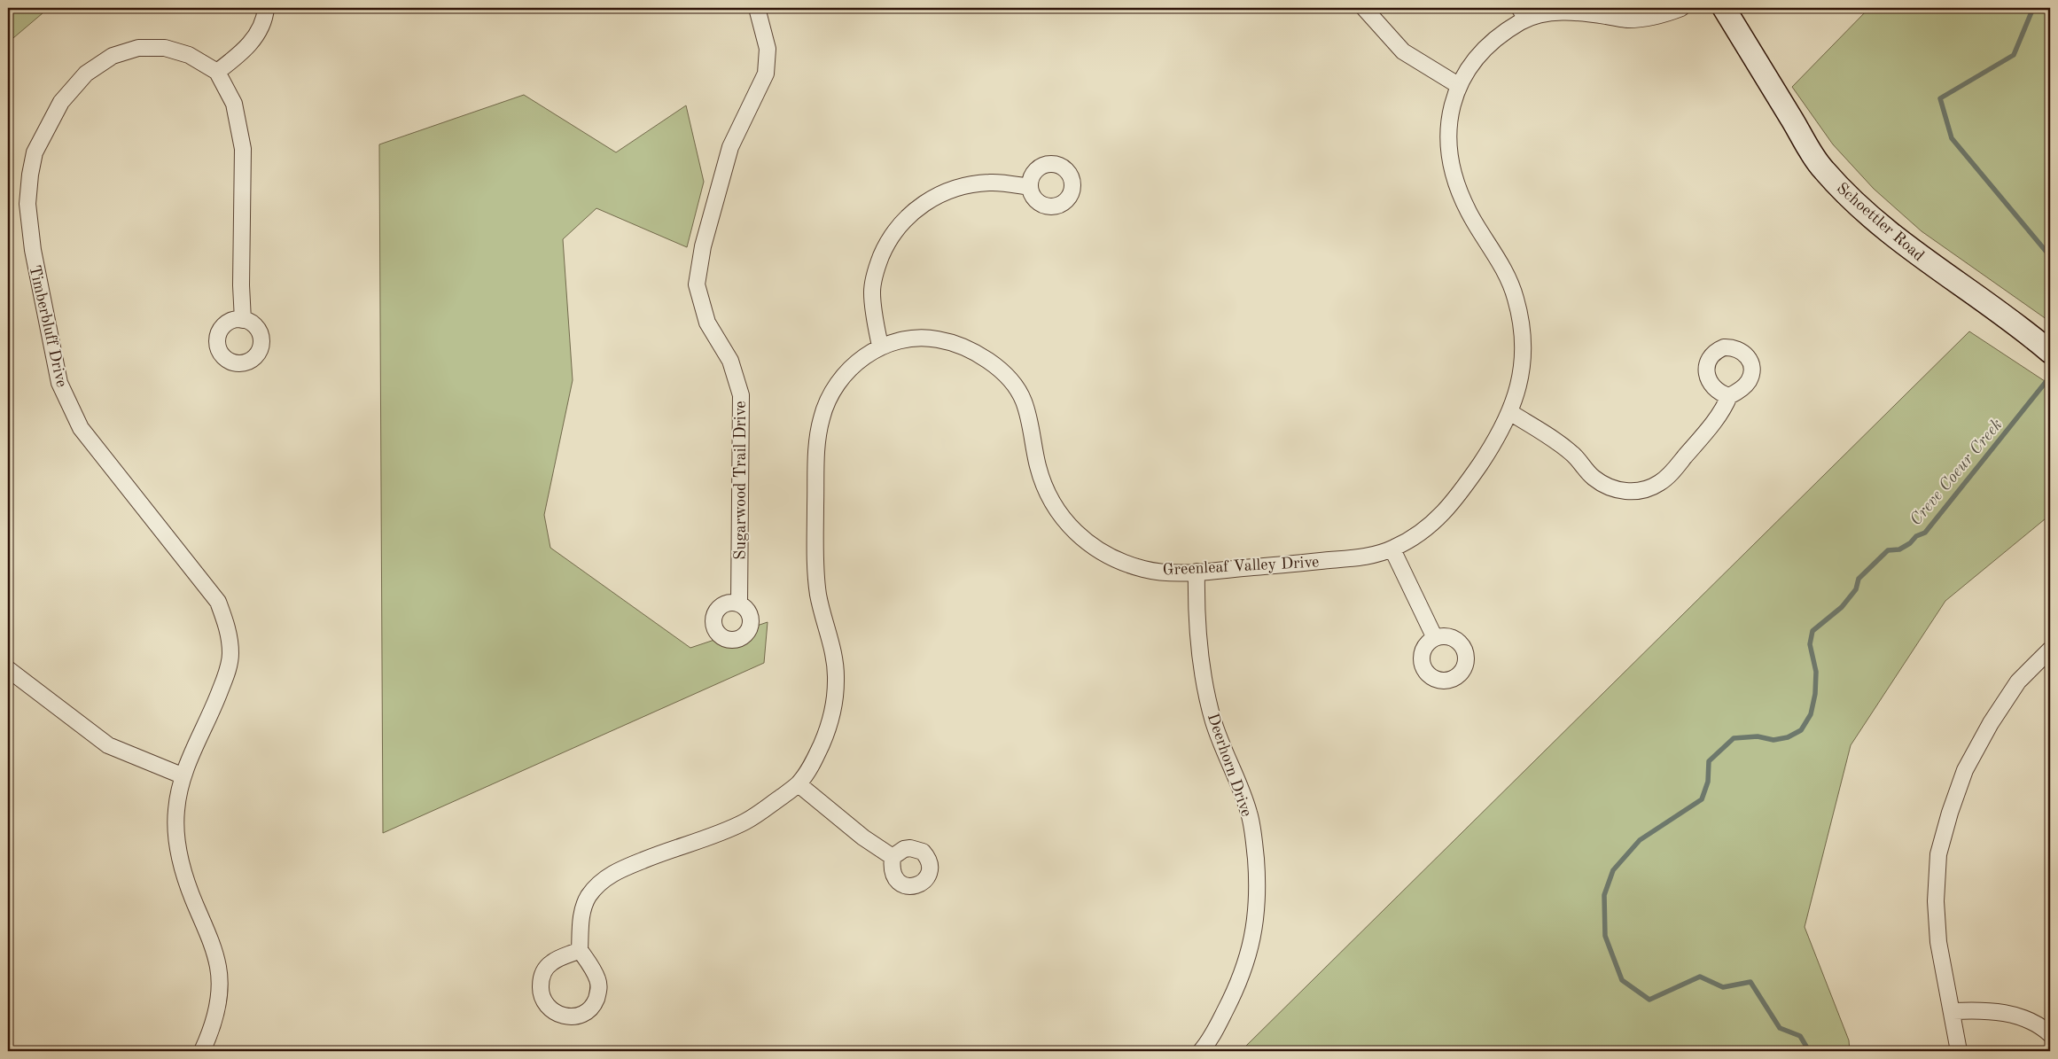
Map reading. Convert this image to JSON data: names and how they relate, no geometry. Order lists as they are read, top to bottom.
{
  "streets": {
    "street": [
      "Schoettler Road",
      "Timberbluff Drive",
      "Sugarwood Trail Drive",
      "Greenleaf Valley Drive",
      "Deerhorn Drive"
    ]
  },
  "crossings": [
    ["Greenleaf Valley Drive", "Deerhorn Drive"]
  ],
  "water": ["Creve Coeur Creek"]
}
